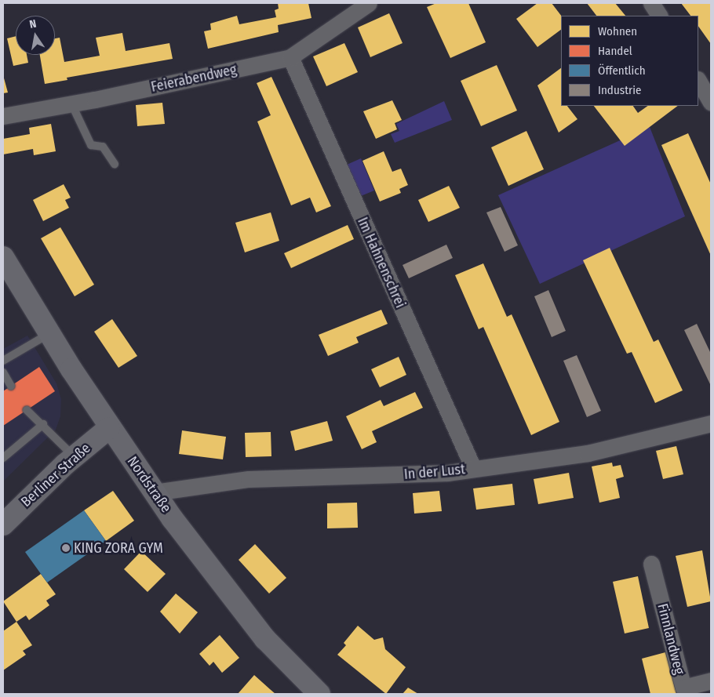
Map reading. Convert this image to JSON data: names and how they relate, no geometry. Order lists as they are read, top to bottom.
{
  "streets": {
    "main road": ["Berliner Straße", "Nordstraße"],
    "street": [
      "Feierabendweg",
      "Im Hahnenschrei",
      "In der Lust",
      "Finnlandweg"
    ]
  },
  "crossings": [
    ["Feierabendweg", "Im Hahnenschrei"],
    ["Im Hahnenschrei", "In der Lust"],
    ["In der Lust", "Nordstraße"],
    ["Berliner Straße", "Nordstraße"]
  ],
  "places": ["KING ZORA GYM"],
  "legend": [
    "Wohnen",
    "Handel",
    "Öffentlich",
    "Industrie"
  ],
  "north": "top"
}
